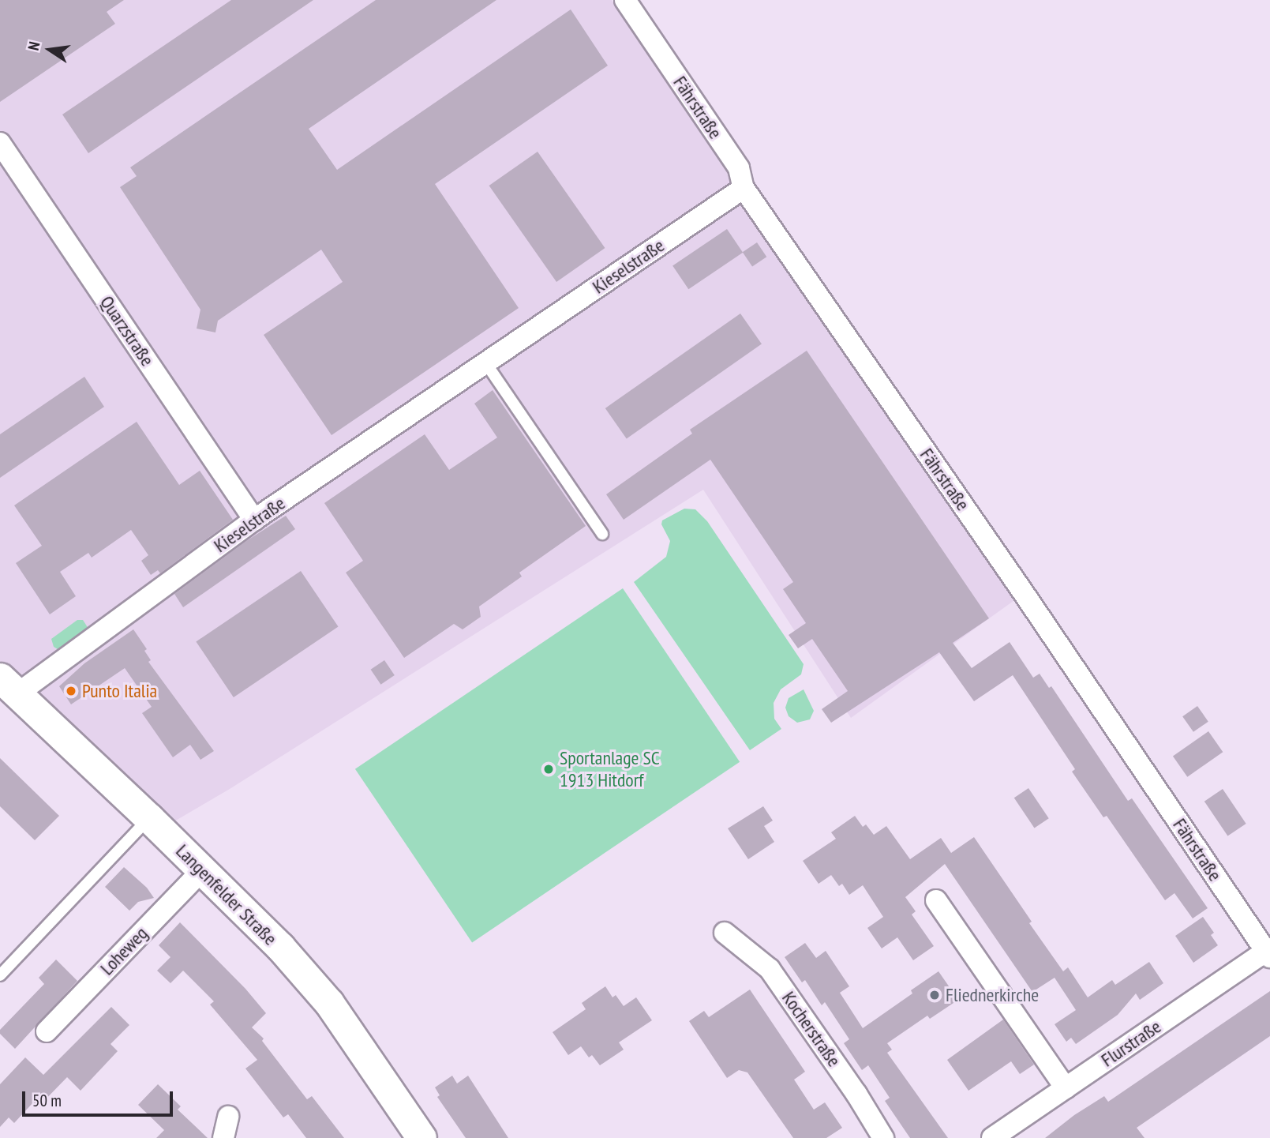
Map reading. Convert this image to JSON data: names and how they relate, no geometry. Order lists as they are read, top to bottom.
{
  "streets": {
    "street": [
      "Fährstraße",
      "Kieselstraße",
      "Quarzstraße",
      "Langenfelder Straße",
      "Loheweg",
      "Kocherstraße",
      "Flurstraße"
    ]
  },
  "crossings": [
    ["Fährstraße", "Kieselstraße"],
    ["Fährstraße", "Flurstraße"],
    ["Kieselstraße", "Quarzstraße"],
    ["Kieselstraße", "Langenfelder Straße"],
    ["Langenfelder Straße", "Loheweg"]
  ],
  "places": ["Punto Italia", "Sportanlage SC 1913 Hitdorf", "Fliednerkirche"],
  "scale_bar": "50 m",
  "north": "left"
}
